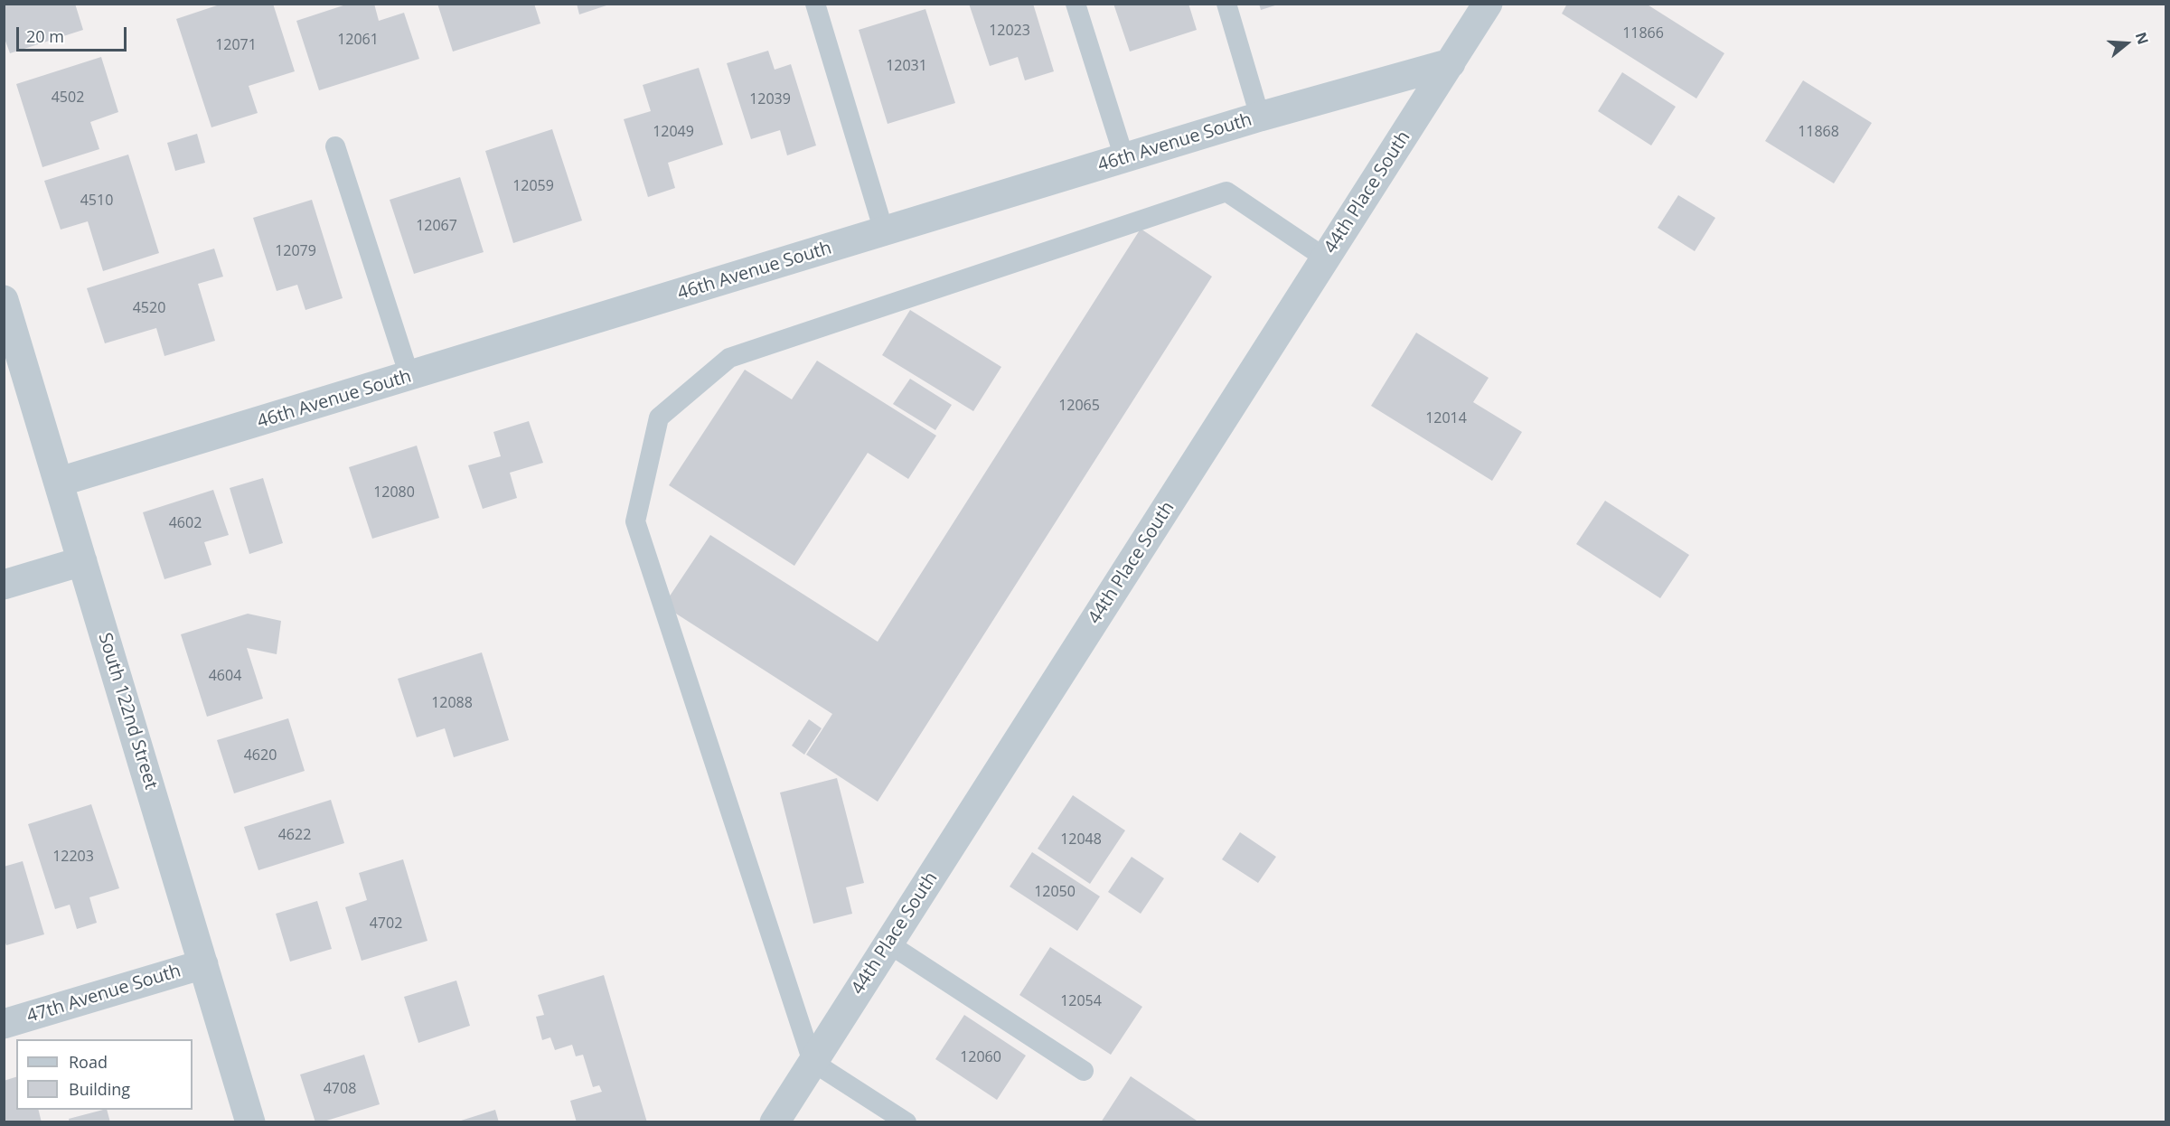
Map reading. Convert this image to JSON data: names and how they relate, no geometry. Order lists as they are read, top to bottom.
{
  "streets": {
    "street": [
      "46th Avenue South",
      "44th Place South",
      "South 122nd Street",
      "47th Avenue South"
    ]
  },
  "crossings": [
    ["46th Avenue South", "44th Place South"],
    ["46th Avenue South", "South 122nd Street"],
    ["South 122nd Street", "47th Avenue South"]
  ],
  "house_numbers": [
    "12023",
    "11866",
    "12061",
    "12071",
    "12031",
    "4502",
    "12039",
    "12049",
    "11868",
    "12059",
    "4510",
    "12067",
    "12079",
    "4520",
    "12065",
    "12014",
    "12080",
    "4602",
    "4604",
    "12088",
    "4620",
    "4622",
    "12048",
    "12203",
    "12050",
    "4702",
    "12054",
    "12060",
    "4708"
  ],
  "legend": ["Road", "Building"],
  "scale_bar": "20 m",
  "north": "right"
}
